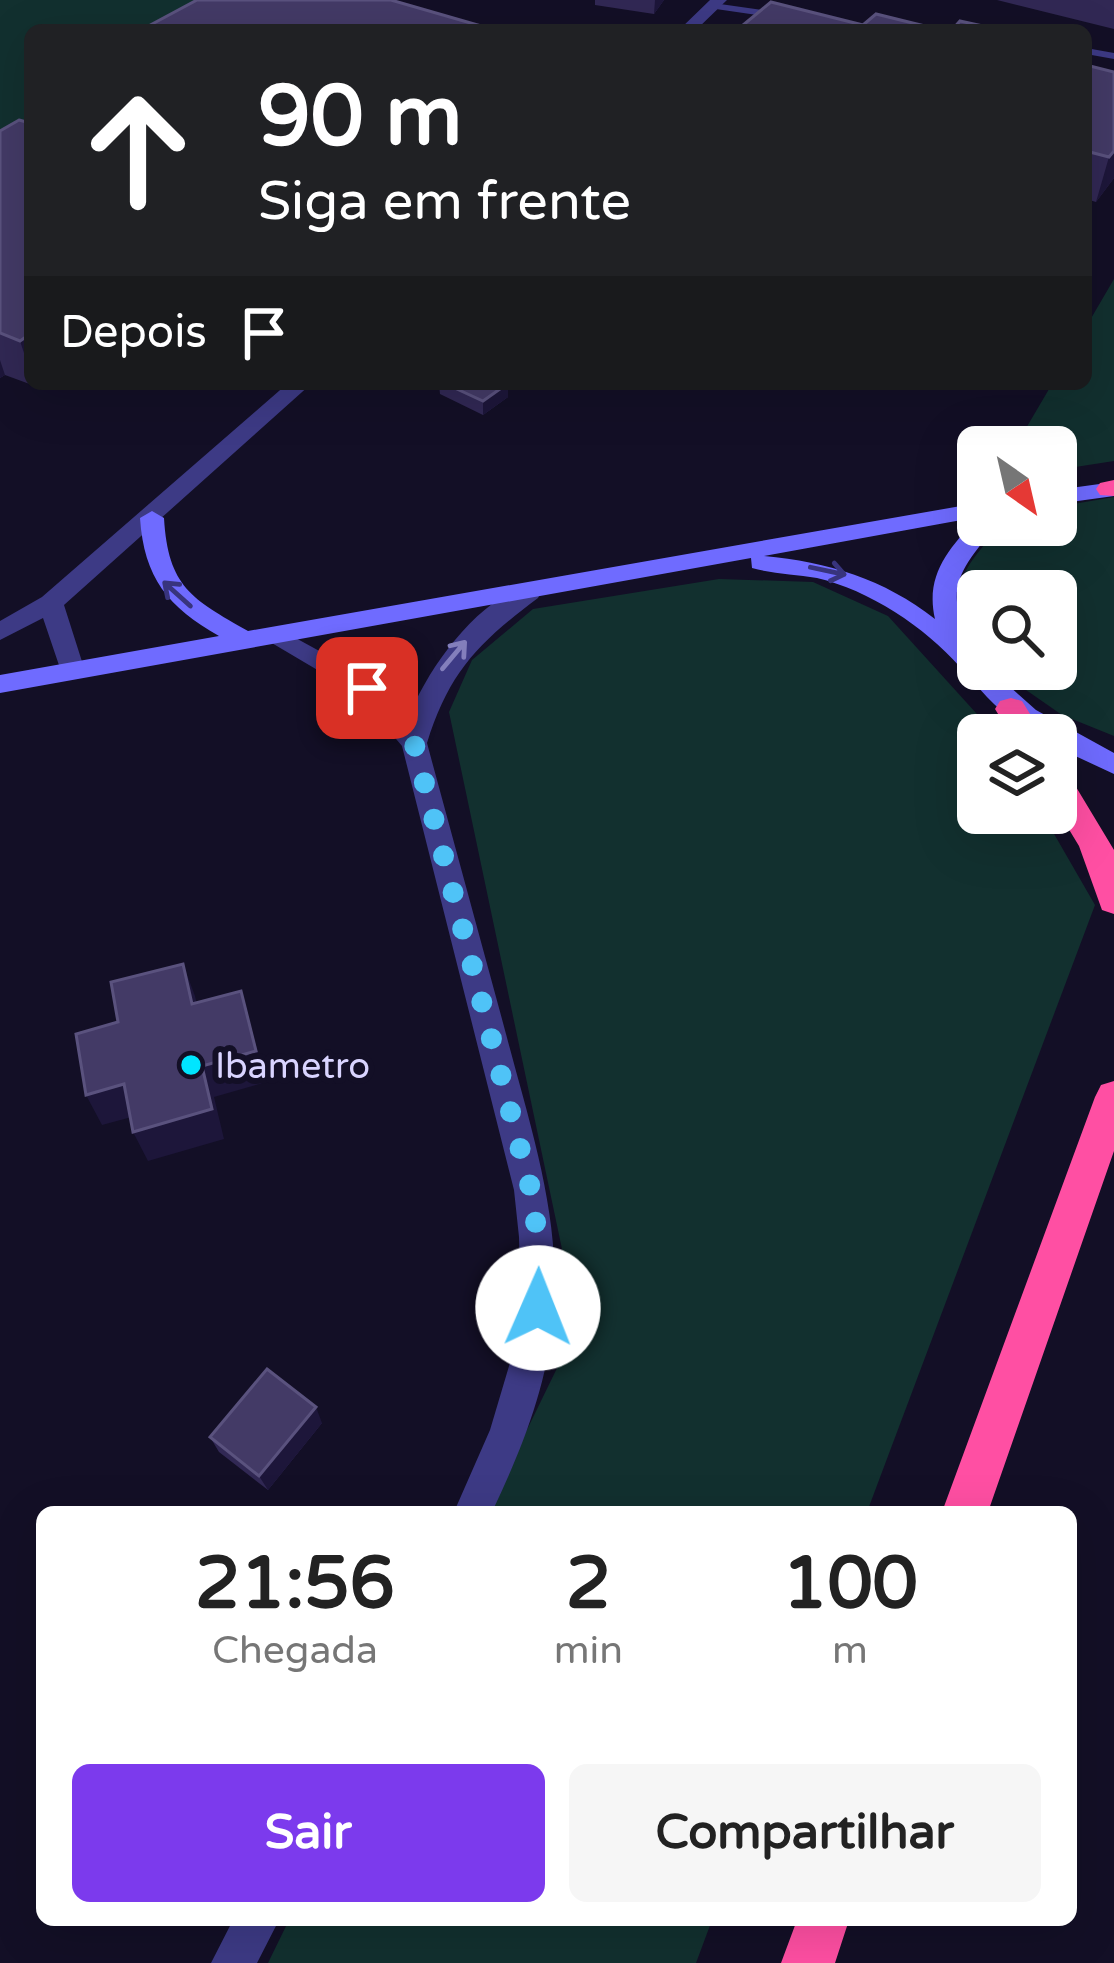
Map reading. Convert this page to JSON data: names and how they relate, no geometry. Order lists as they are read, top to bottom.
{
  "places": ["Ibametro"],
  "north": "bottom right",
  "page": {
    "turn": ["90 m", "Siga em frente"],
    "then": "Depois",
    "eta": [
      "21:56",
      "Chegada",
      "2",
      "min",
      "100",
      "m"
    ],
    "buttons": ["Sair", "Compartilhar"]
  }
}
